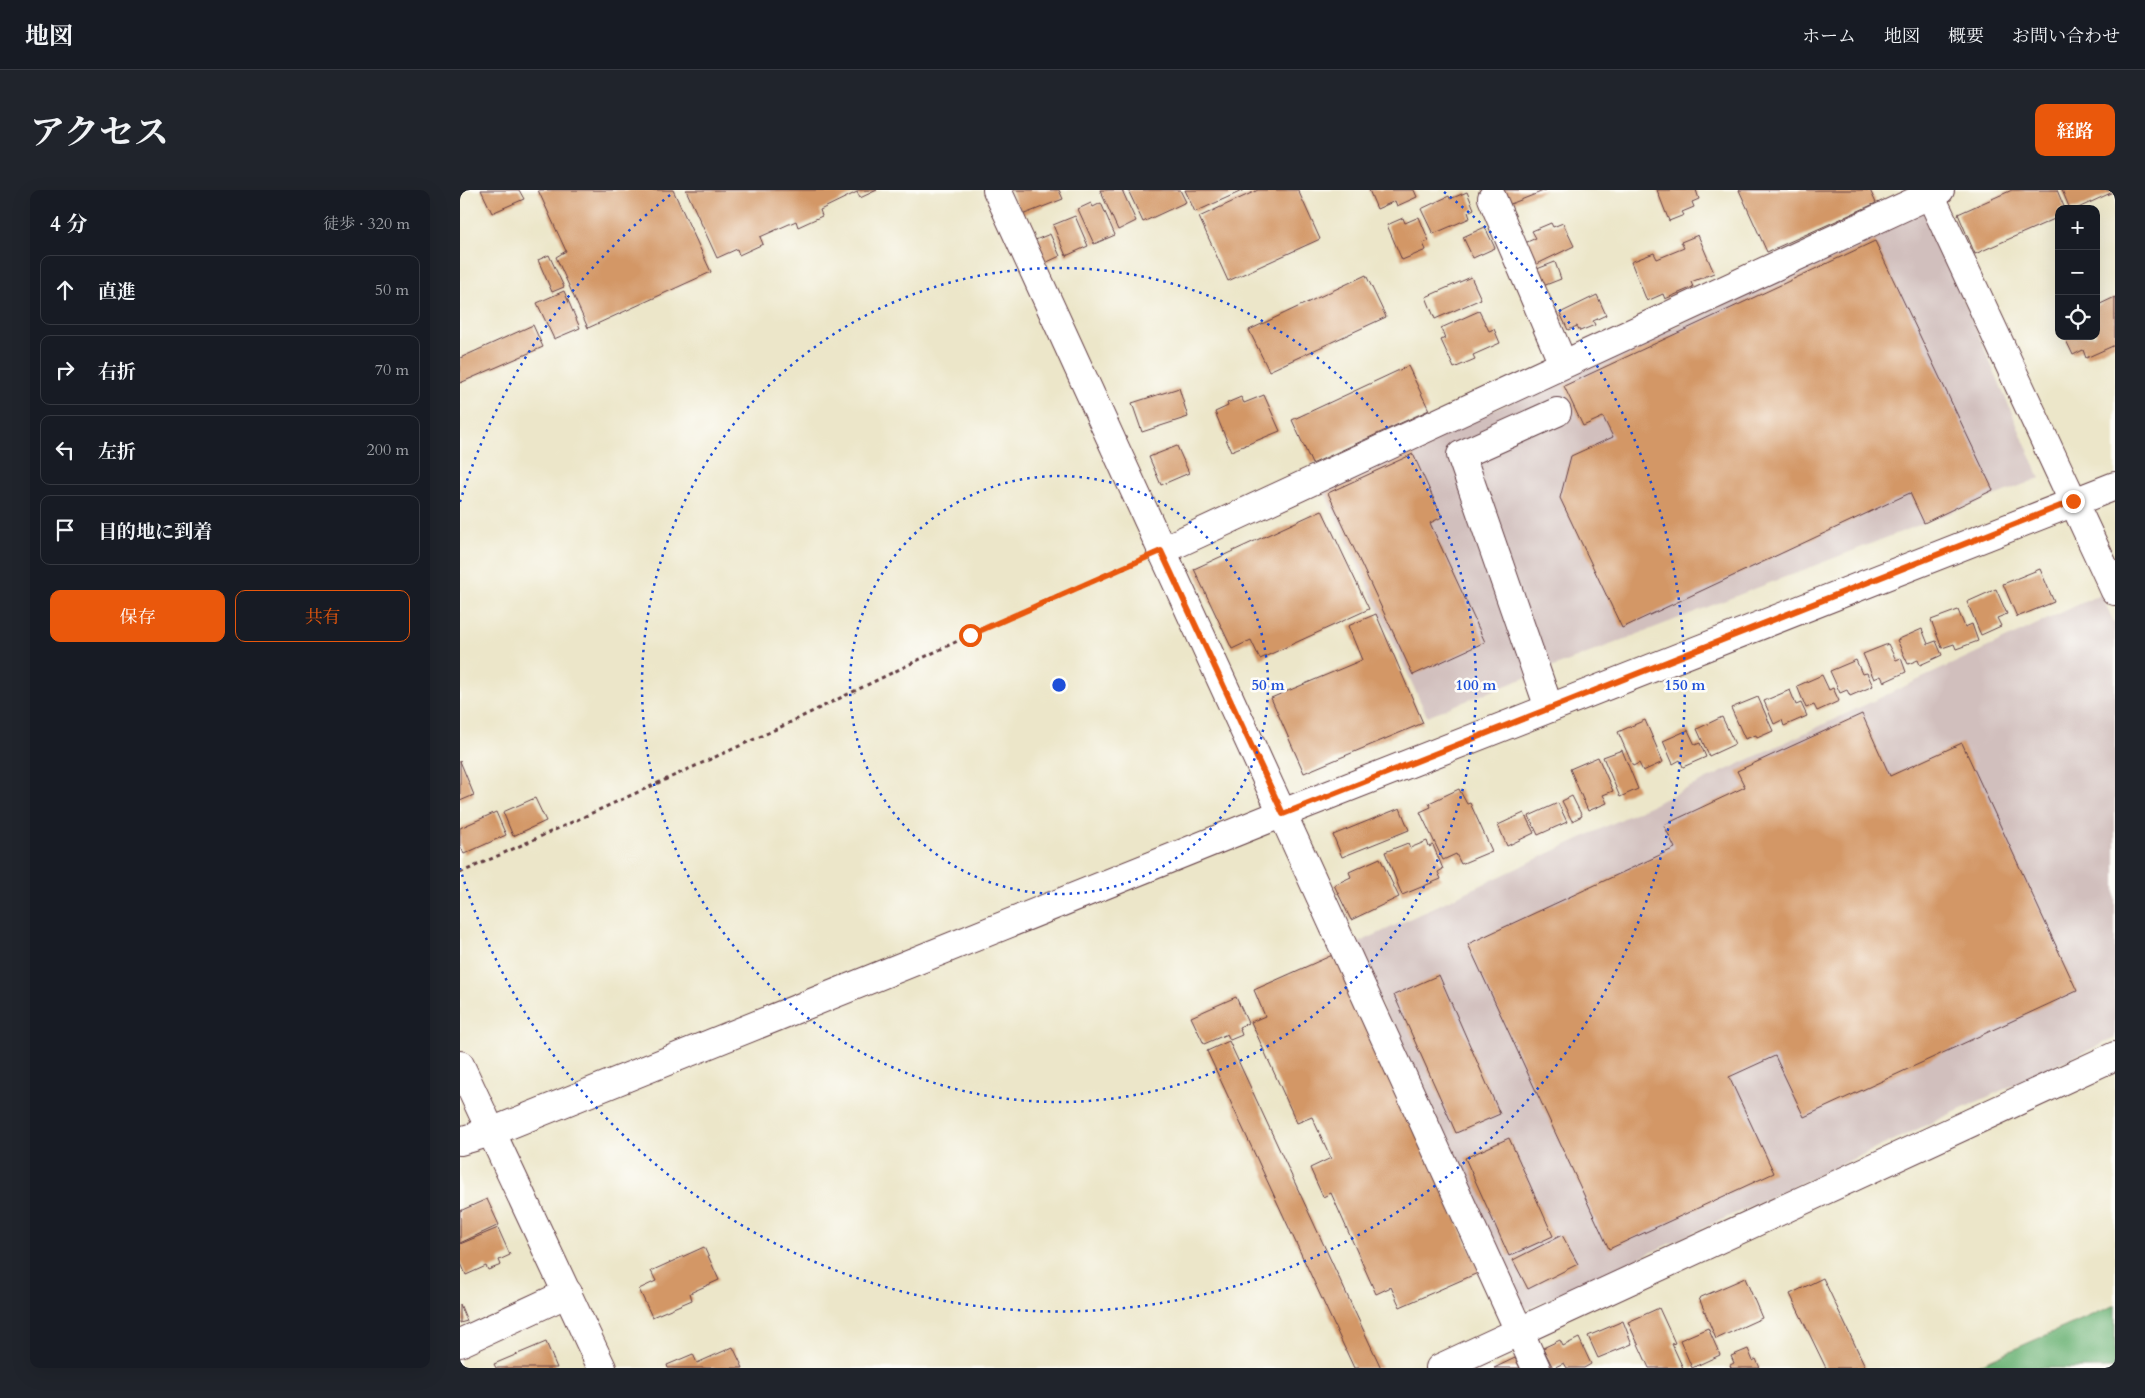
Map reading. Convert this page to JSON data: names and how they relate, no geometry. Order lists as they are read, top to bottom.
{
  "page": {
    "header": "地図",
    "nav": [
      "ホーム",
      "地図",
      "概要",
      "お問い合わせ"
    ],
    "title": "アクセス",
    "buttons": [
      "経路",
      ["保存", "共有"]
    ],
    "heading": ["4 分", "徒歩 · 320 m"],
    "map_buttons": ["+", "−"],
    "list": [
      ["直進", "50 m"],
      ["右折", "70 m"],
      ["左折", "200 m"],
      "目的地に到着"
    ]
  },
  "rings": ["50 m", "100 m", "150 m"]
}
